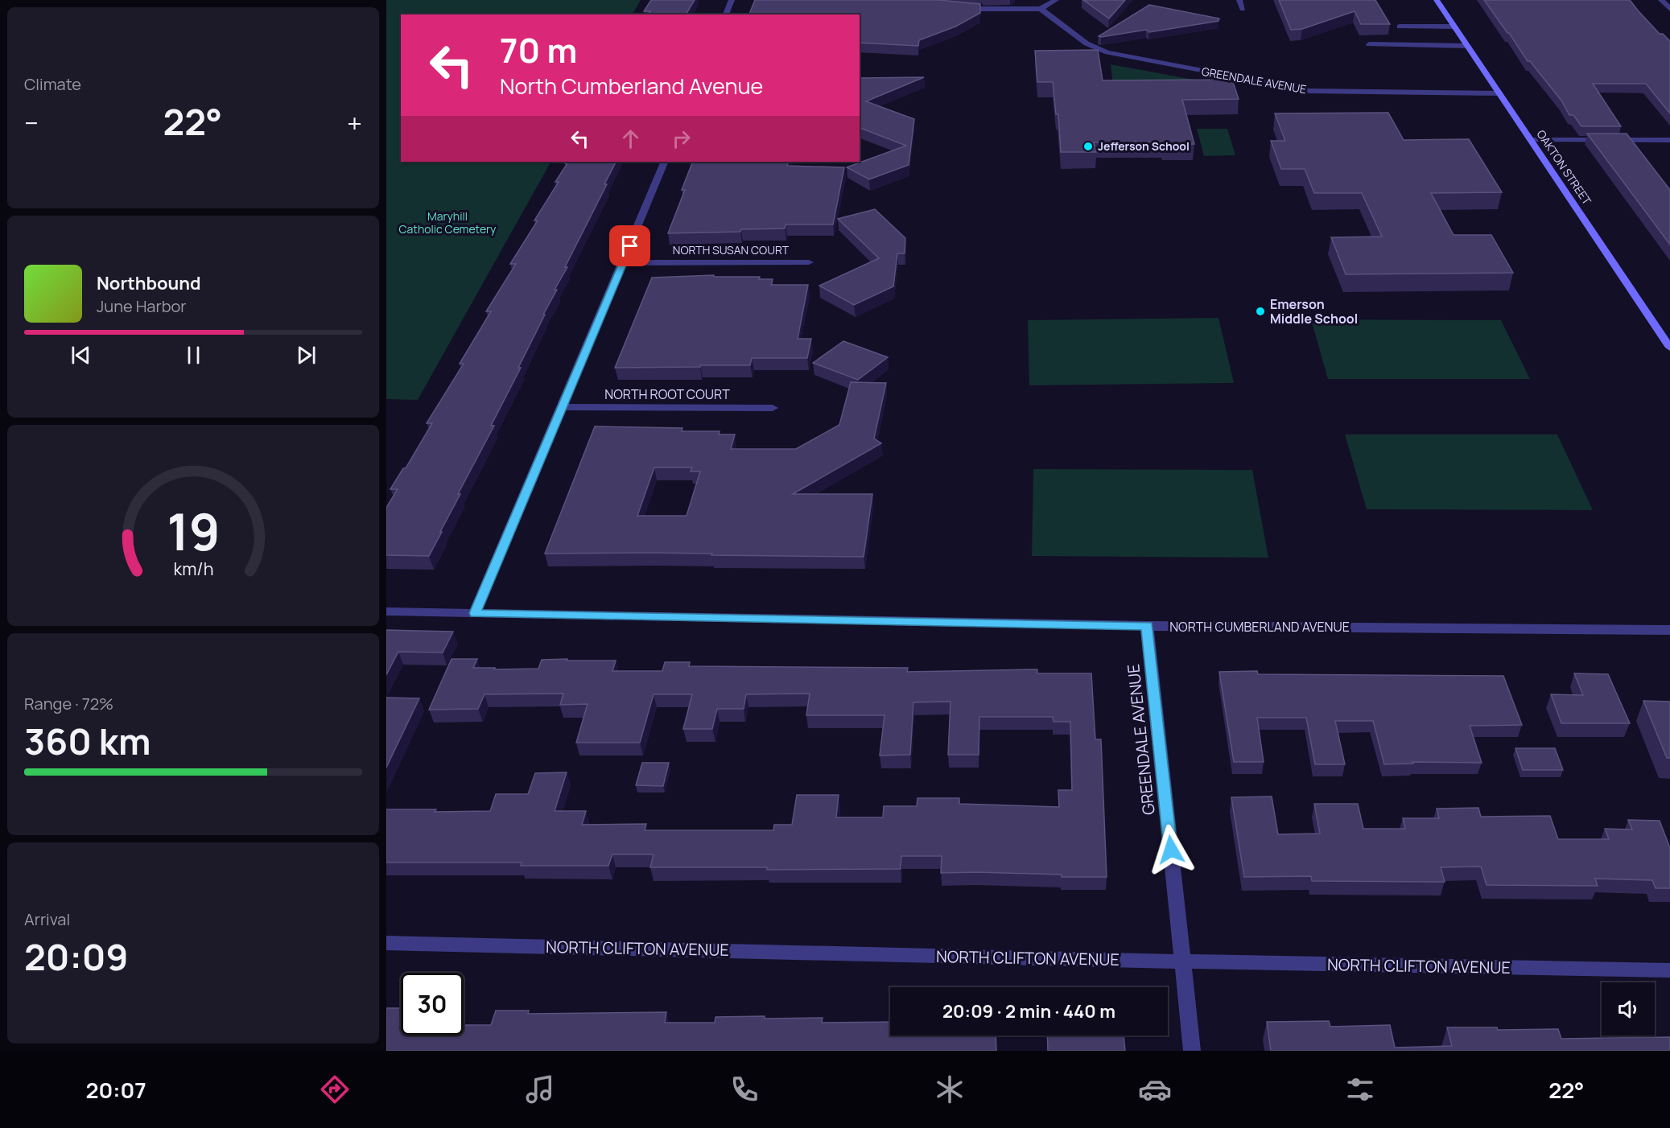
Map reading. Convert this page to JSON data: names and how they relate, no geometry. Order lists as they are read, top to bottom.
{
  "streets": {
    "main road": ["OAKTON STREET"],
    "street": [
      "GREENDALE AVENUE",
      "NORTH SUSAN COURT",
      "NORTH ROOT COURT",
      "NORTH CUMBERLAND AVENUE",
      "NORTH CLIFTON AVENUE"
    ]
  },
  "crossings": [
    ["GREENDALE AVENUE", "OAKTON STREET"],
    ["GREENDALE AVENUE", "NORTH CUMBERLAND AVENUE"],
    ["GREENDALE AVENUE", "NORTH CLIFTON AVENUE"]
  ],
  "parks": ["Maryhill Catholic Cemetery"],
  "places": ["Jefferson School", "Emerson Middle School"],
  "page": {
    "tile": [
      "Climate",
      ["Range · 72%", "360 km"],
      ["Arrival", "20:09"]
    ],
    "turn": ["70 m", "North Cumberland Avenue"],
    "heat": ["−", "22°", "+"],
    "song": ["Northbound", "June Harbor"],
    "limit": "30",
    "trip": "20:09 · 2 min · 440 m",
    "tabs": ["20:07", "22°"],
    "gauge": ["19", "km/h"]
  }
}
